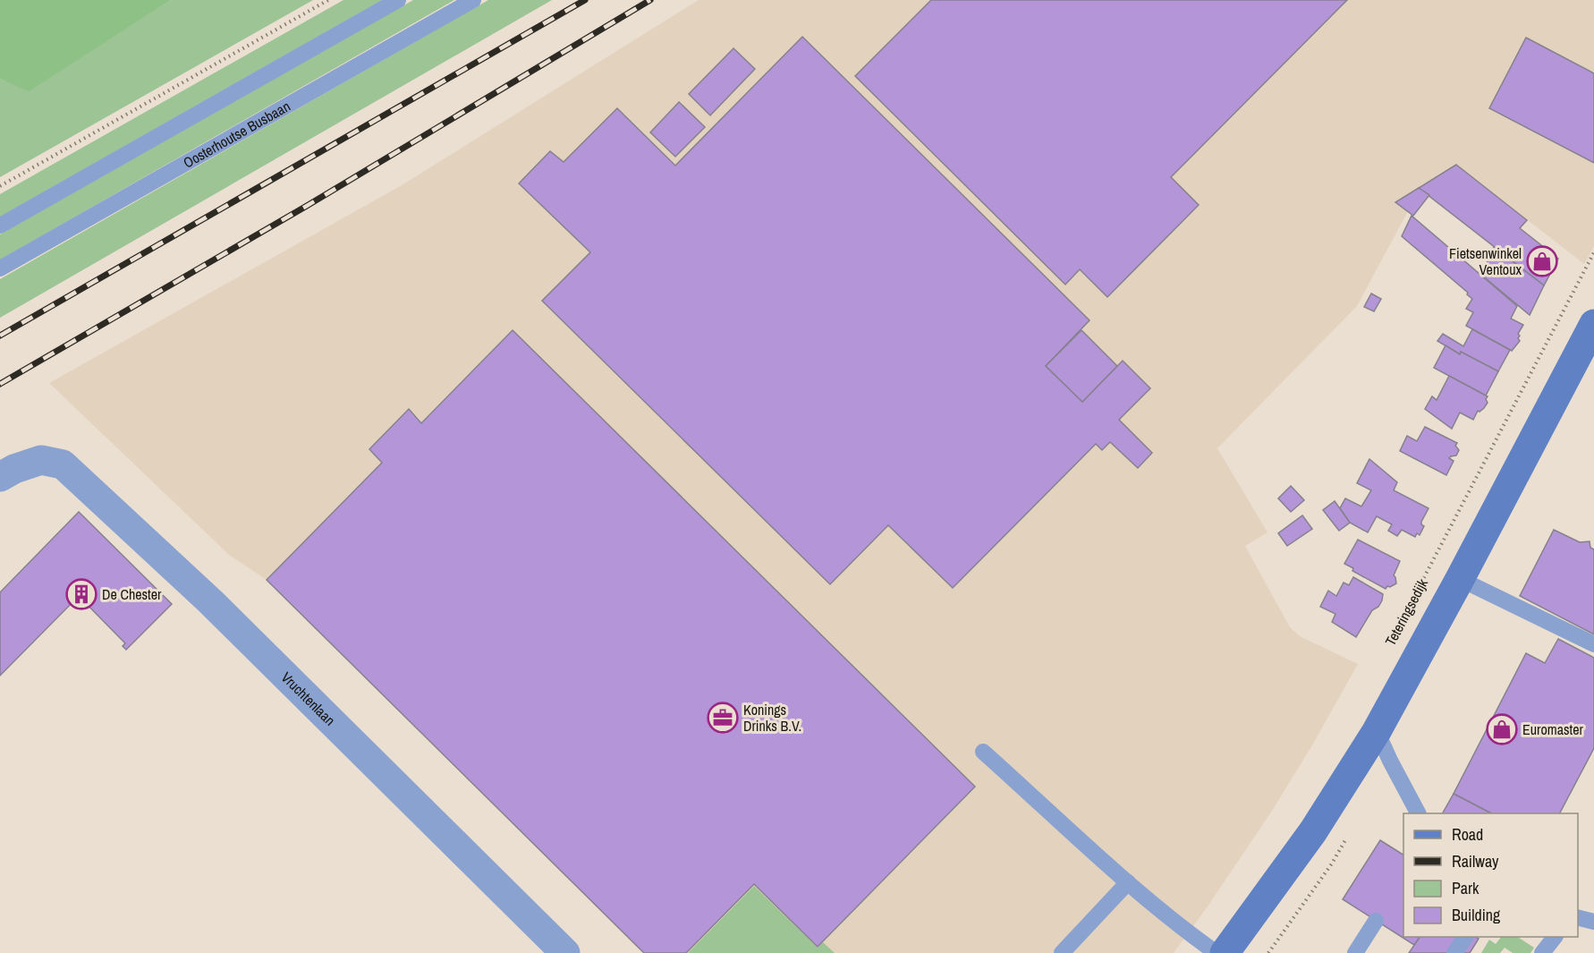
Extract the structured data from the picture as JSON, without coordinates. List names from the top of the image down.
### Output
{
  "streets": {
    "main road": ["Teteringsedijk"],
    "street": ["Vruchtenlaan"],
    "lane": ["Oosterhoutse Busbaan"]
  },
  "places": {
    "shop": ["Fietsenwinkel Ventoux", "Euromaster"],
    "building": ["De Chester"],
    "office": ["Konings Drinks B.V."]
  },
  "legend": [
    "Road",
    "Railway",
    "Park",
    "Building"
  ]
}
